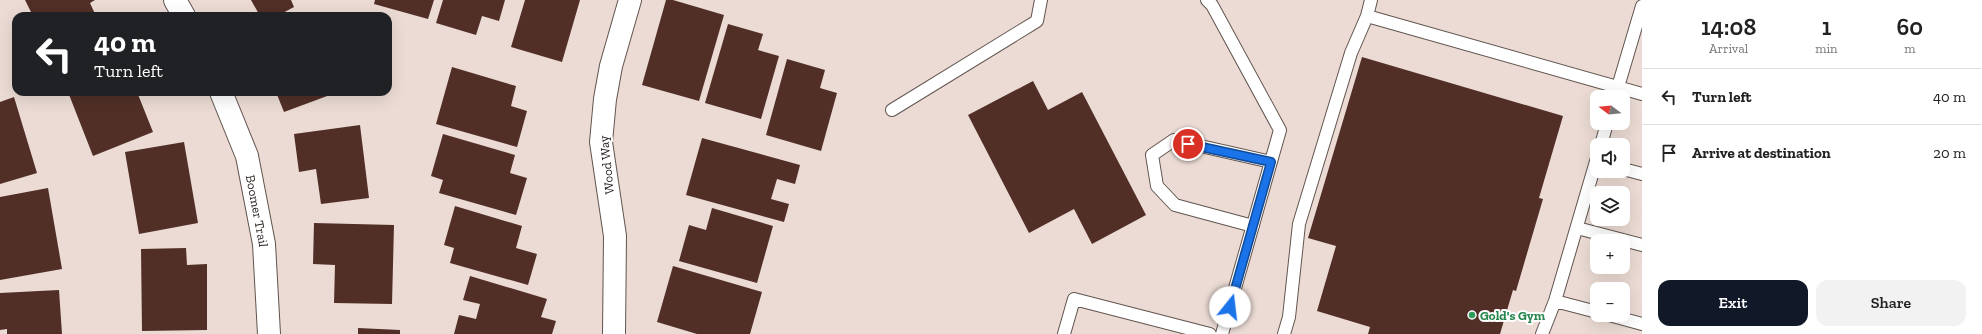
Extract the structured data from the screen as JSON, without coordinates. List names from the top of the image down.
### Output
{
  "streets": {
    "street": ["Wood Way", "Boomer Trail"]
  },
  "places": ["Gold's Gym"],
  "north": "left",
  "page": {
    "eta": [
      "14:08",
      "Arrival",
      "1",
      "min",
      "60",
      "m"
    ],
    "turn": ["40 m", "Turn left"],
    "list": [
      {
        "name": "Turn left",
        "value": "40 m"
      },
      {
        "name": "Arrive at destination",
        "value": "20 m"
      }
    ],
    "map_buttons": ["+", "−"],
    "buttons": ["Exit", "Share"]
  }
}
